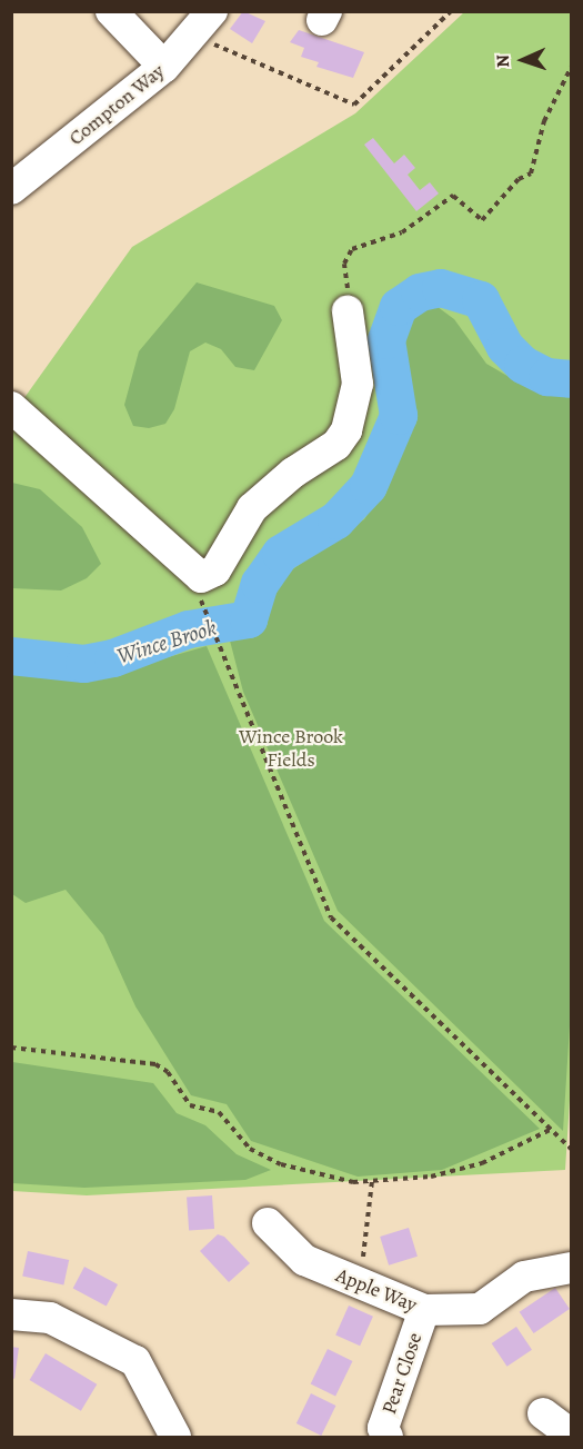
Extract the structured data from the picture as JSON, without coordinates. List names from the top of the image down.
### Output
{
  "streets": {
    "street": ["Compton Way", "Apple Way", "Pear Close"]
  },
  "crossings": [
    ["Apple Way", "Pear Close"]
  ],
  "water": ["Wince Brook"],
  "parks": ["Wince Brook Fields"],
  "north": "left"
}
